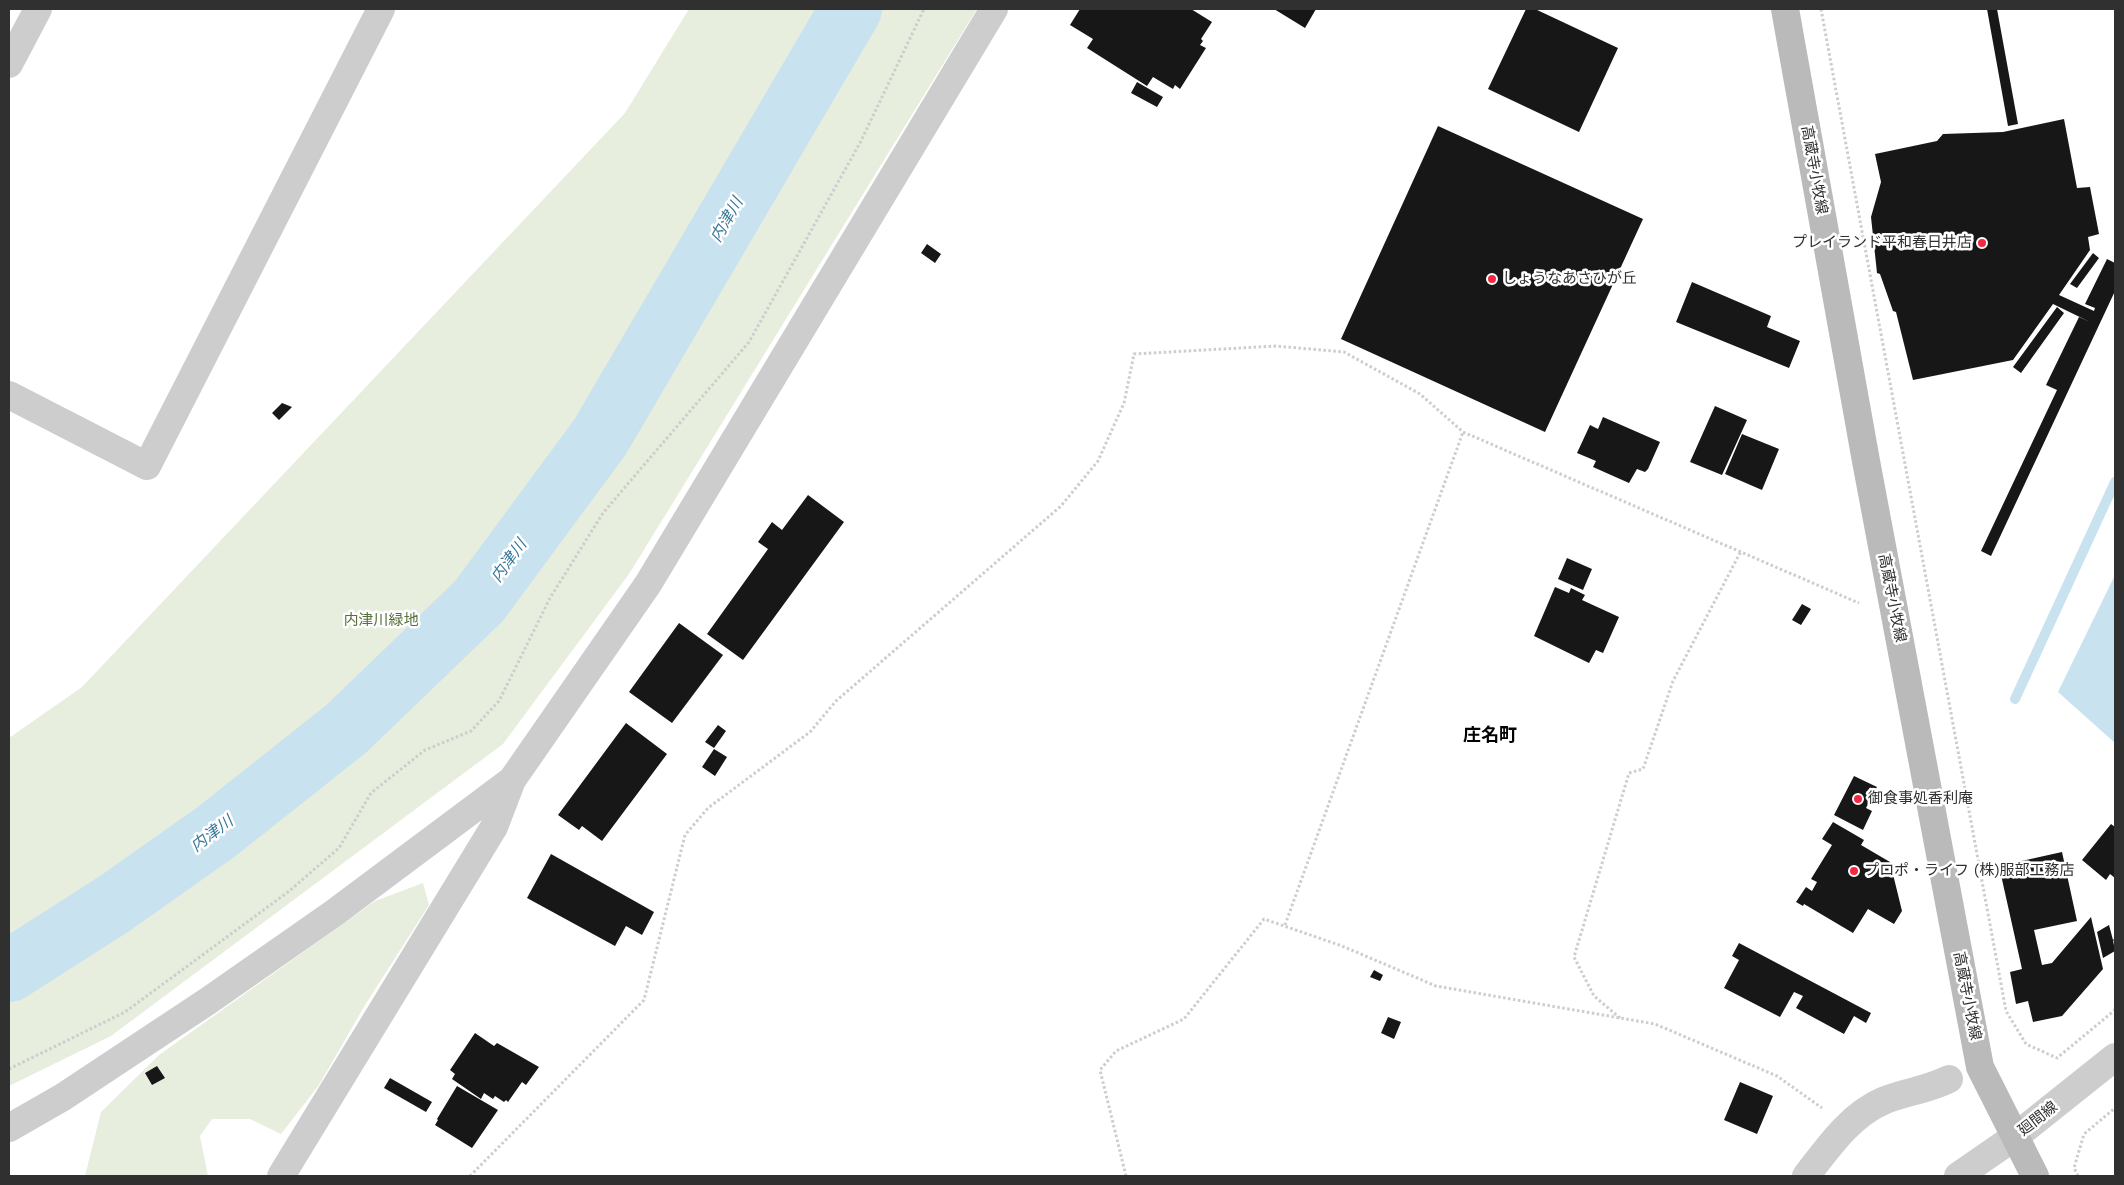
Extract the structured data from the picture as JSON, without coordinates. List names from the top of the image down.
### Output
{
  "streets": {
    "main road": ["高蔵寺小牧線"],
    "street": ["廻間線"]
  },
  "crossings": [
    ["高蔵寺小牧線", "廻間線"]
  ],
  "districts": ["庄名町"],
  "water": ["内津川"],
  "parks": ["内津川緑地"],
  "places": [
    "プレイランド平和春日井店",
    "しょうなあさひが丘",
    "御食事処香利庵",
    "プロポ・ライフ (株)服部工務店"
  ]
}
